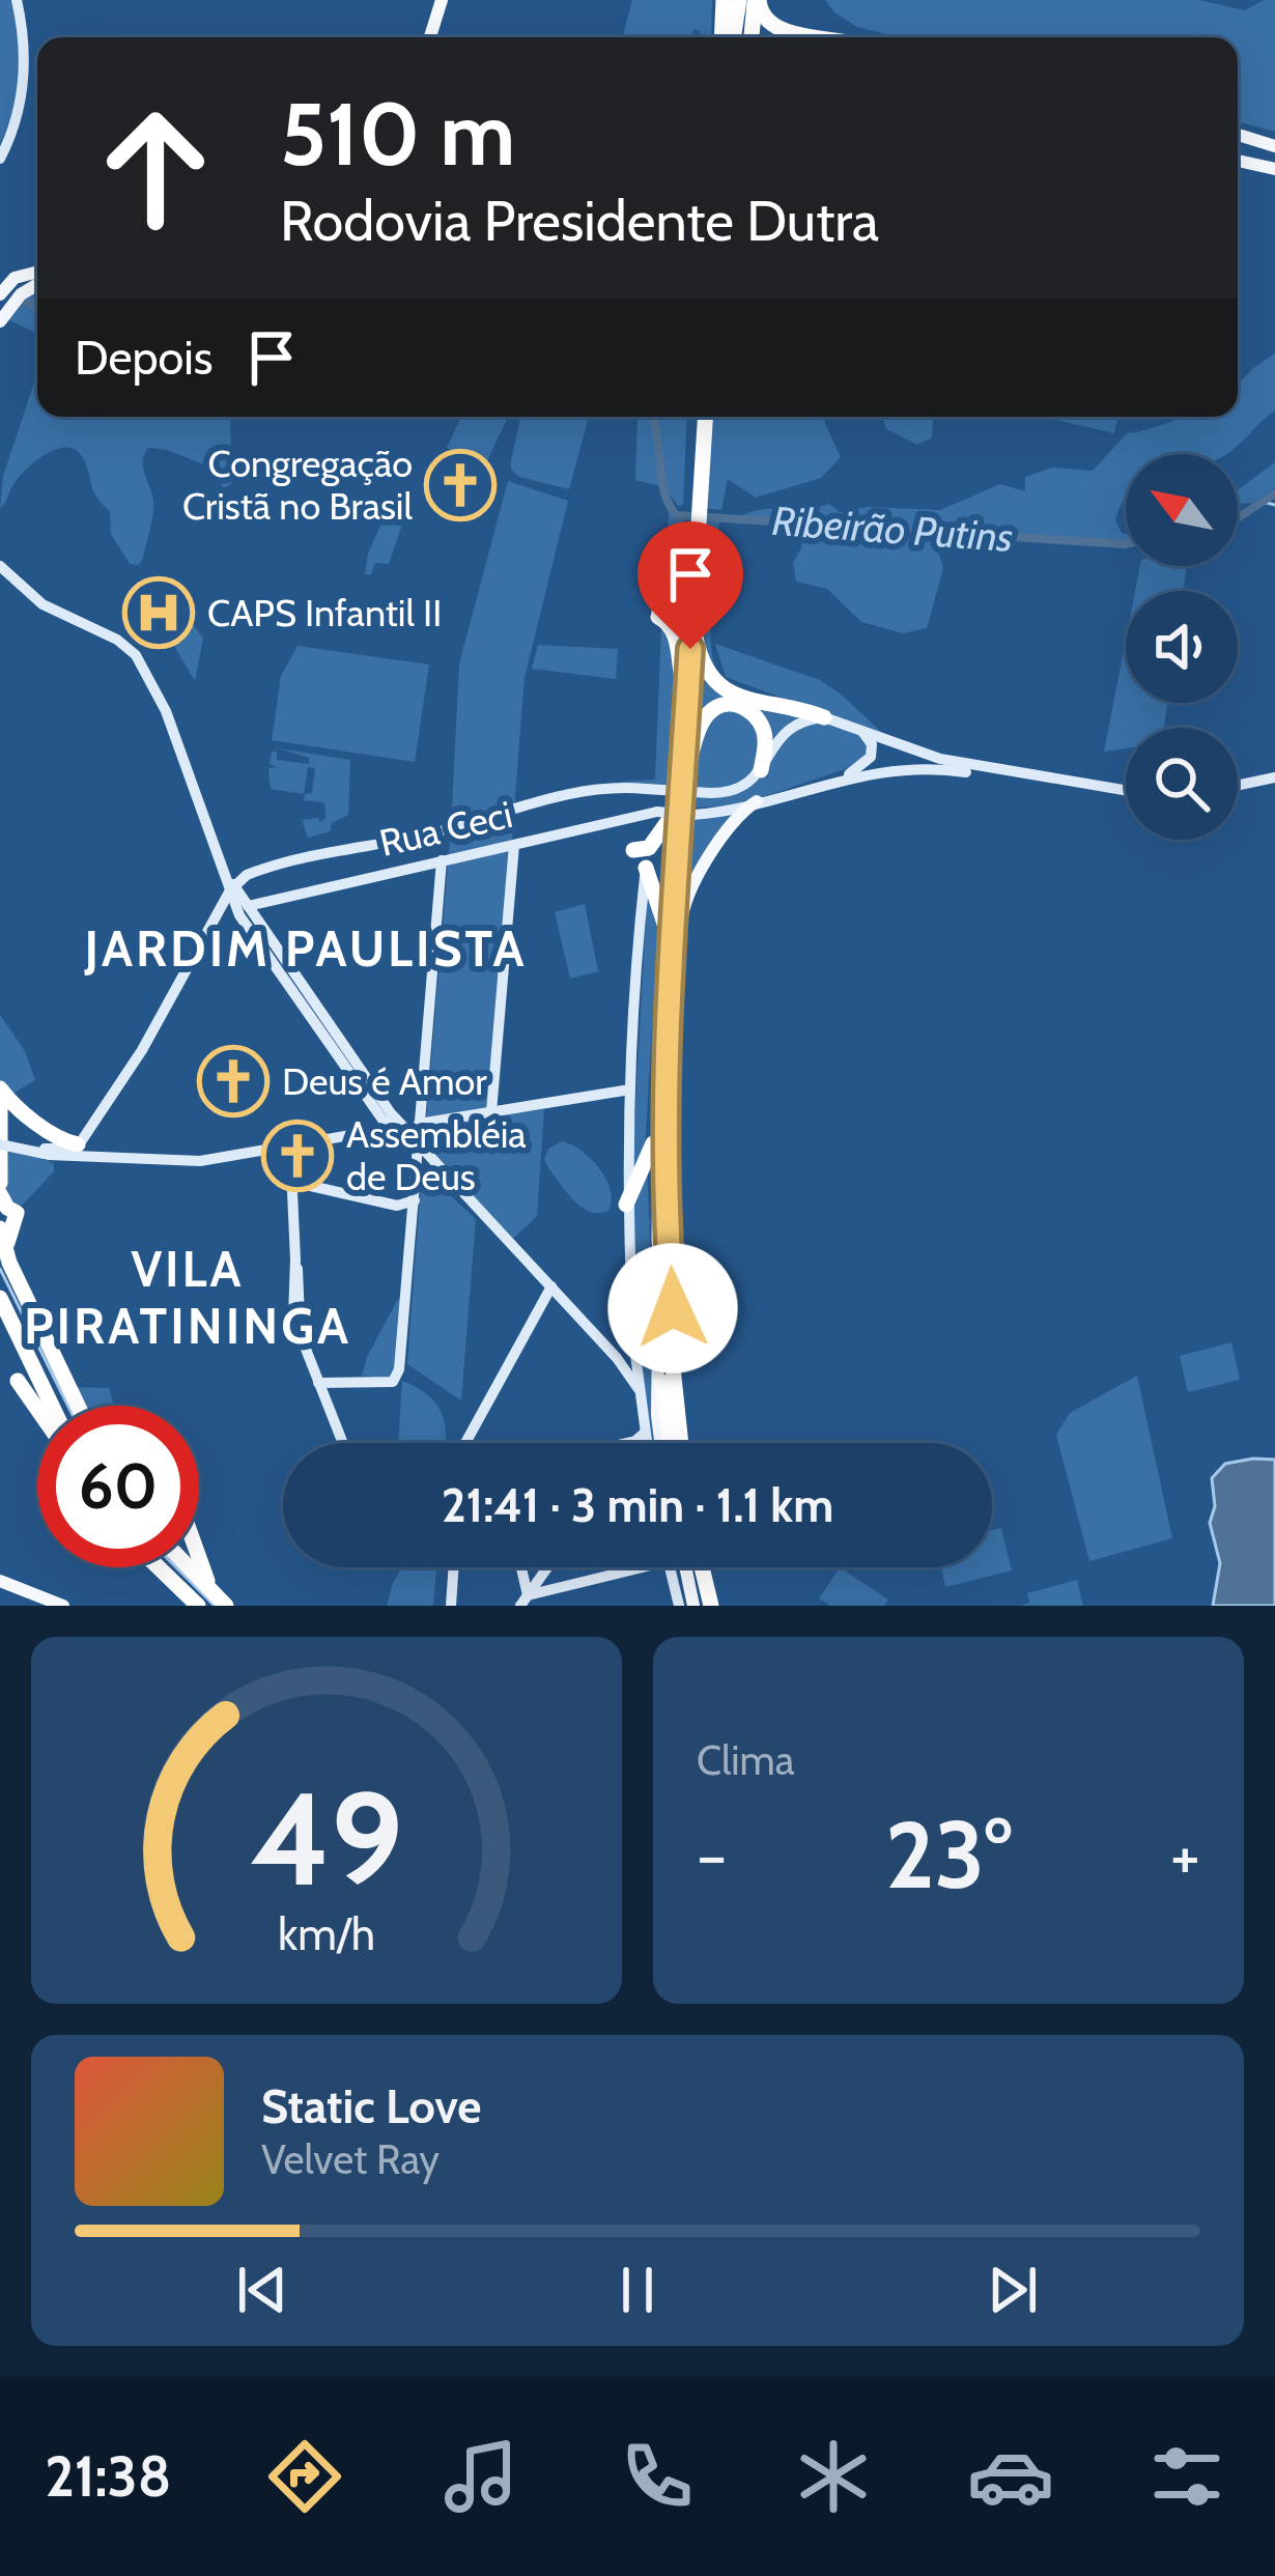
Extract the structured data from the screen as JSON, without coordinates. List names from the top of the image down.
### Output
{
  "streets": {
    "main road": ["Rua Ceci"]
  },
  "districts": ["JARDIM PAULISTA", "VILA PIRATININGA"],
  "water": ["Ribeirão Putins"],
  "places": {
    "church": ["Congregação Cristã no Brasil", "Deus é Amor", "Assembléia de Deus"],
    "hospital": ["CAPS Infantil II"]
  },
  "north": "top left",
  "page": {
    "turn": ["510 m", "Rodovia Presidente Dutra"],
    "then": "Depois",
    "limit": "60",
    "trip": "21:41 · 3 min · 1.1 km",
    "tile": "Clima",
    "heat": ["−", "23°", "+"],
    "song": ["Static Love", "Velvet Ray"],
    "tabs": "21:38",
    "gauge": ["49", "km/h"]
  }
}
